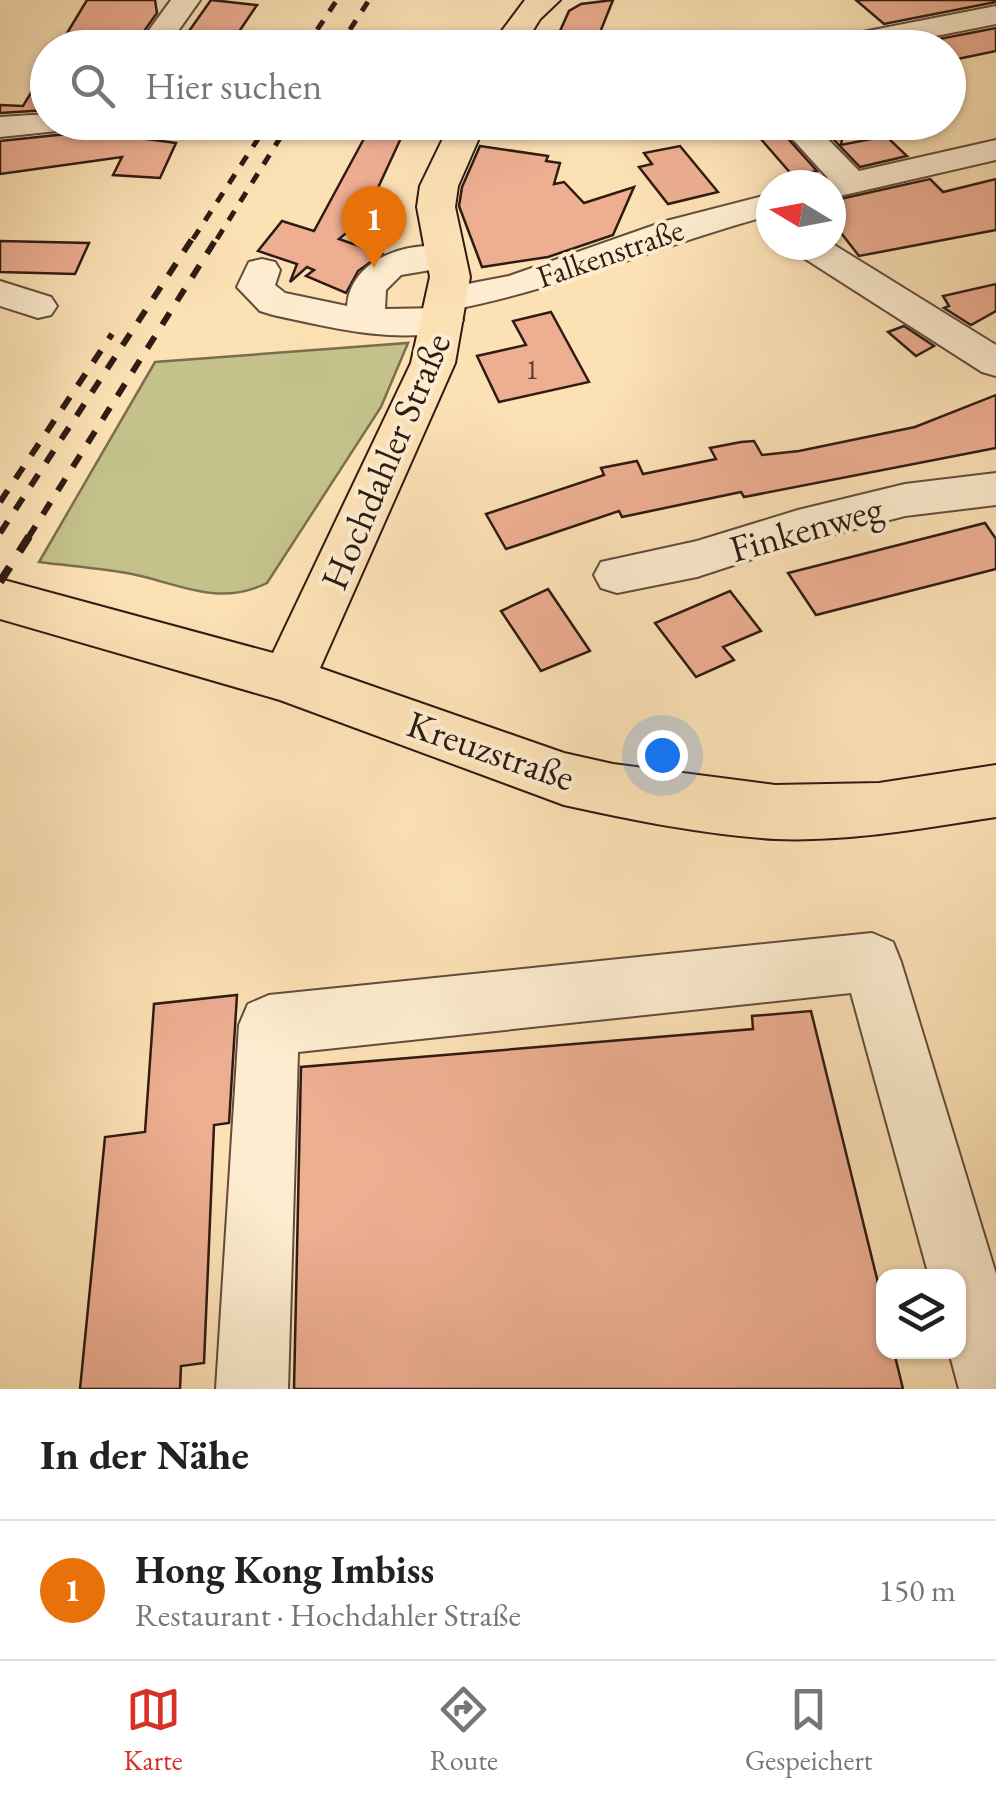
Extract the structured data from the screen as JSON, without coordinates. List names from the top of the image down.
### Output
{
  "streets": {
    "main road": ["Hochdahler Straße", "Kreuzstraße"],
    "street": ["Falkenstraße", "Finkenweg"]
  },
  "crossings": [
    ["Falkenstraße", "Hochdahler Straße"],
    ["Hochdahler Straße", "Kreuzstraße"]
  ],
  "house_numbers": ["1"],
  "north": "left",
  "page": {
    "search": "Hier suchen",
    "pins": "1",
    "heading": "In der Nähe",
    "list": [
      {
        "mark": "1",
        "name": "Hong Kong Imbiss",
        "note": "Restaurant · Hochdahler Straße",
        "value": "150 m"
      }
    ],
    "nav": ["Karte", "Route", "Gespeichert"]
  }
}
